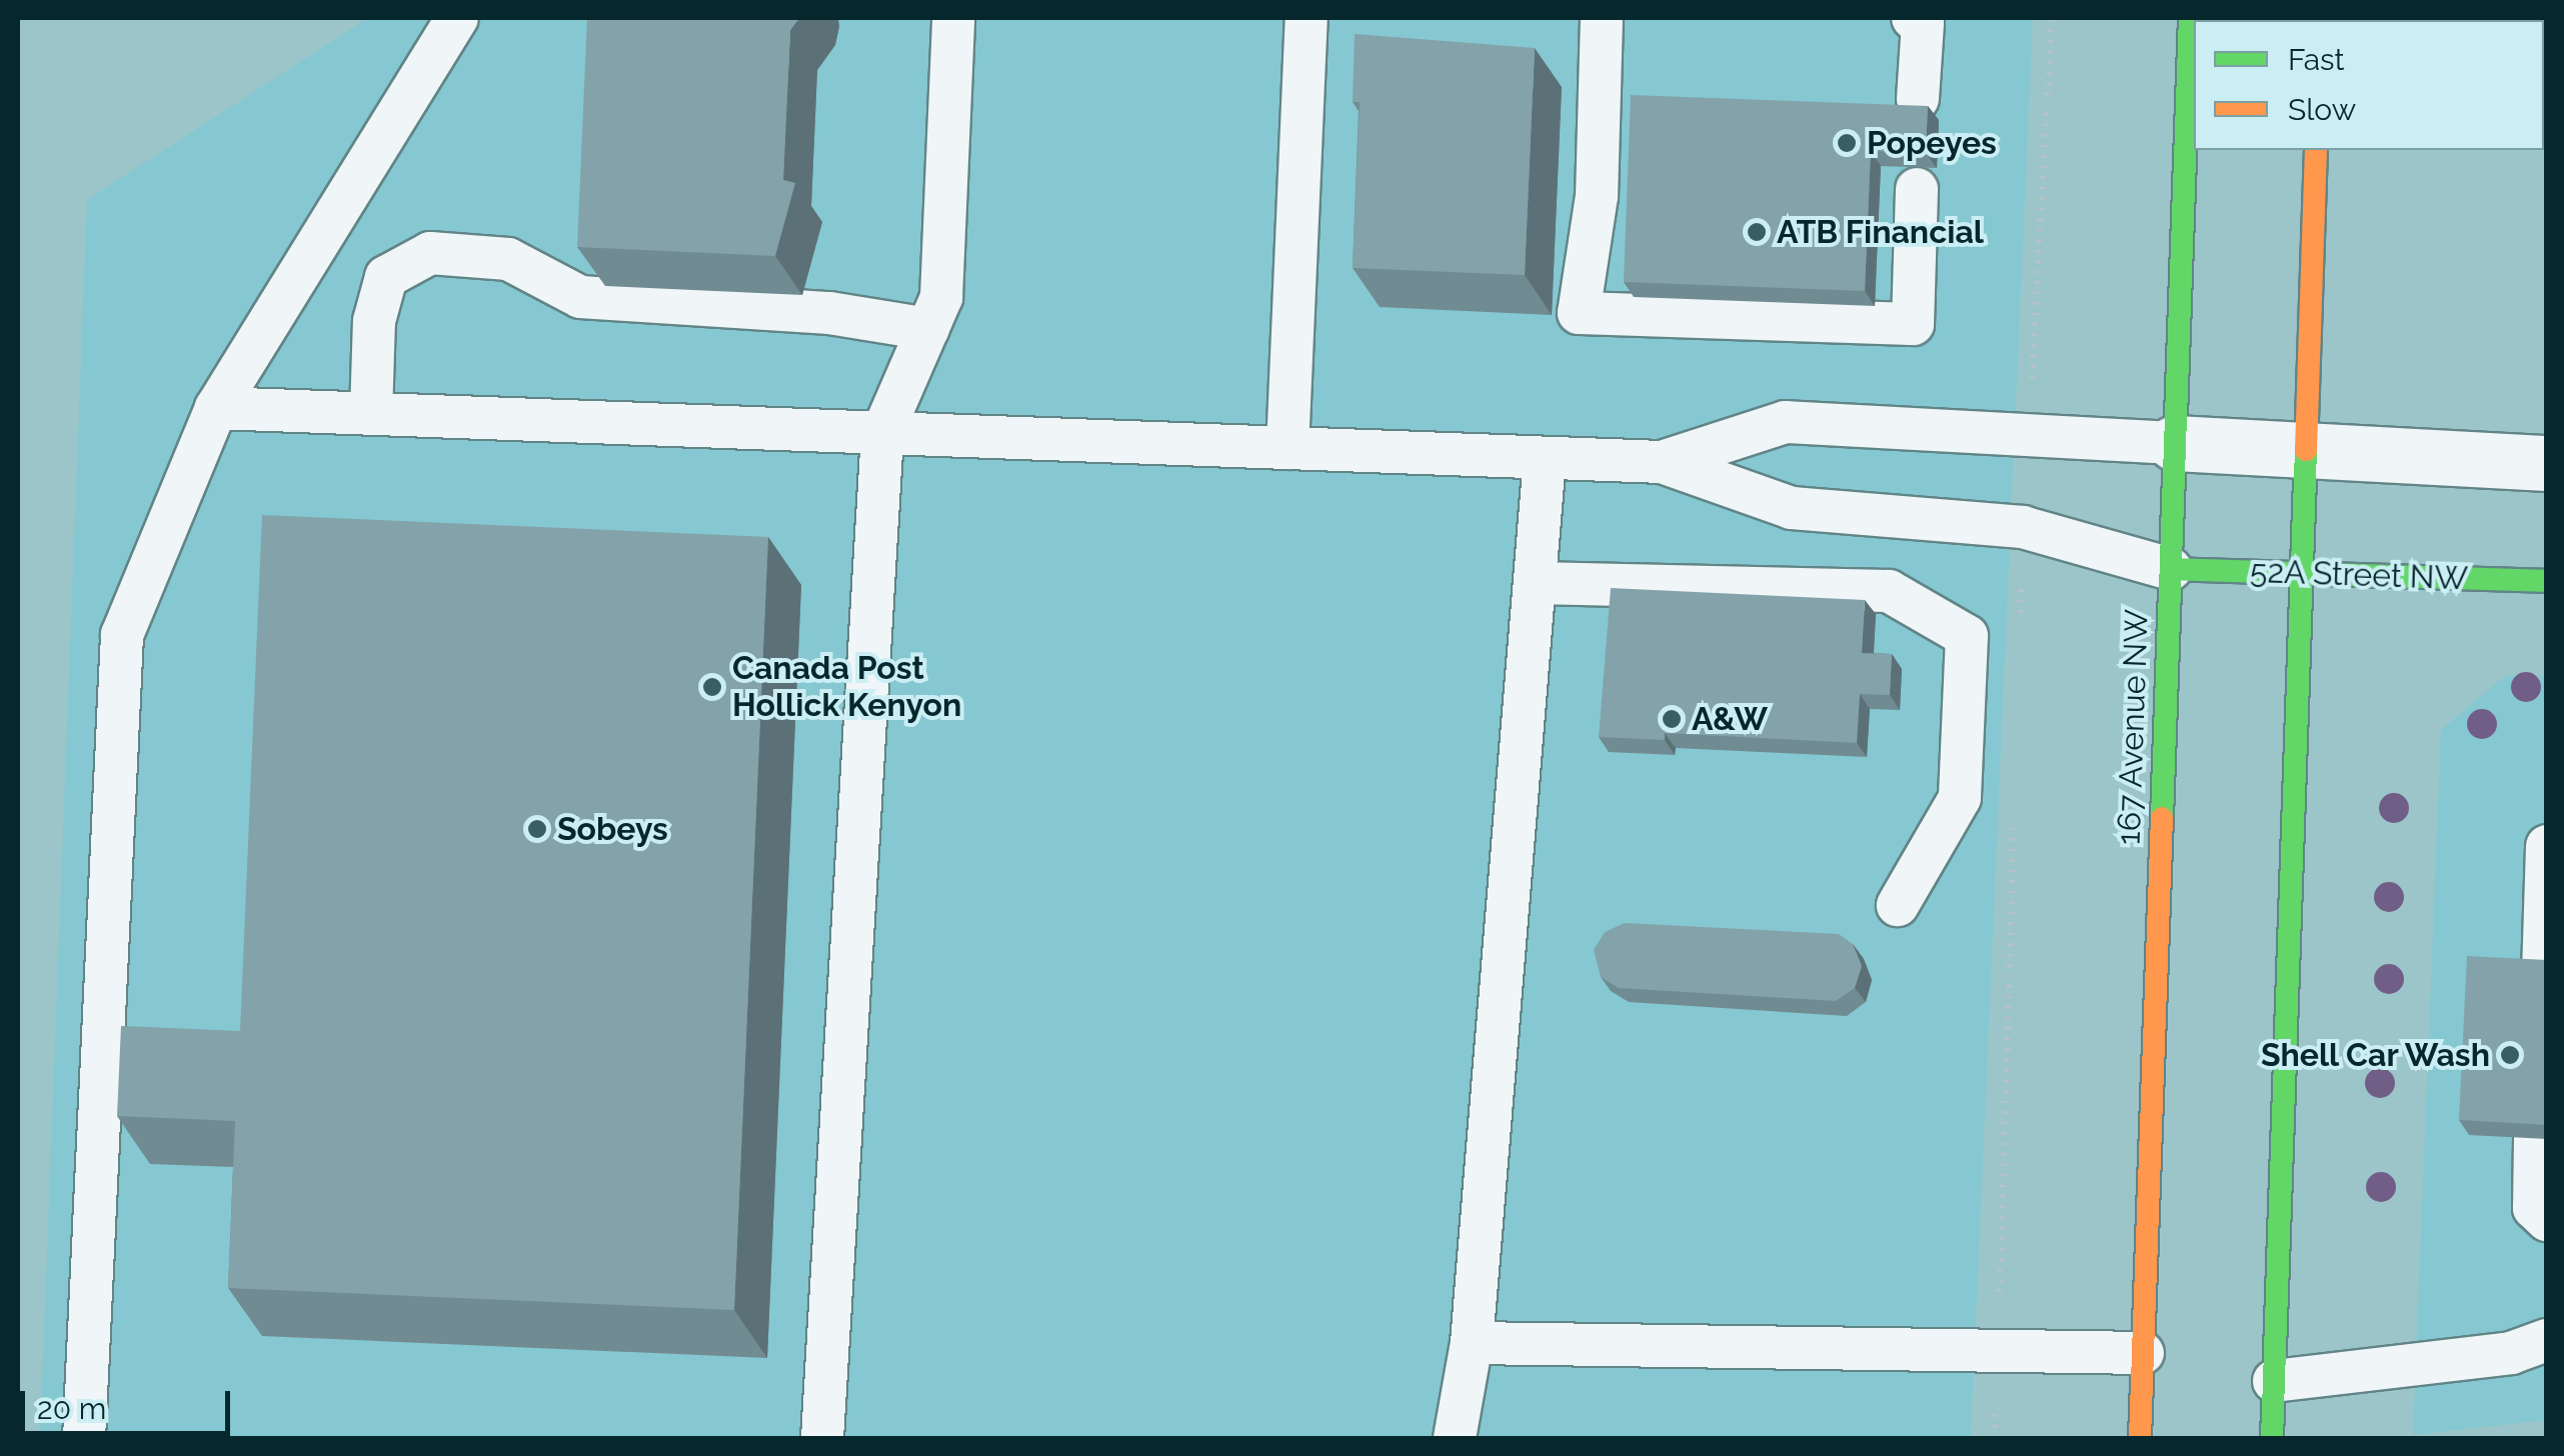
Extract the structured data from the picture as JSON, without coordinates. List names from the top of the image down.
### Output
{
  "streets": {
    "main road": ["52A Street NW", "167 Avenue NW"]
  },
  "crossings": [
    ["52A Street NW", "167 Avenue NW"]
  ],
  "places": [
    "Popeyes",
    "ATB Financial",
    "Canada Post Hollick Kenyon",
    "A&W",
    "Sobeys",
    "Shell Car Wash"
  ],
  "legend": ["Fast", "Slow"],
  "scale_bar": "20 m"
}
